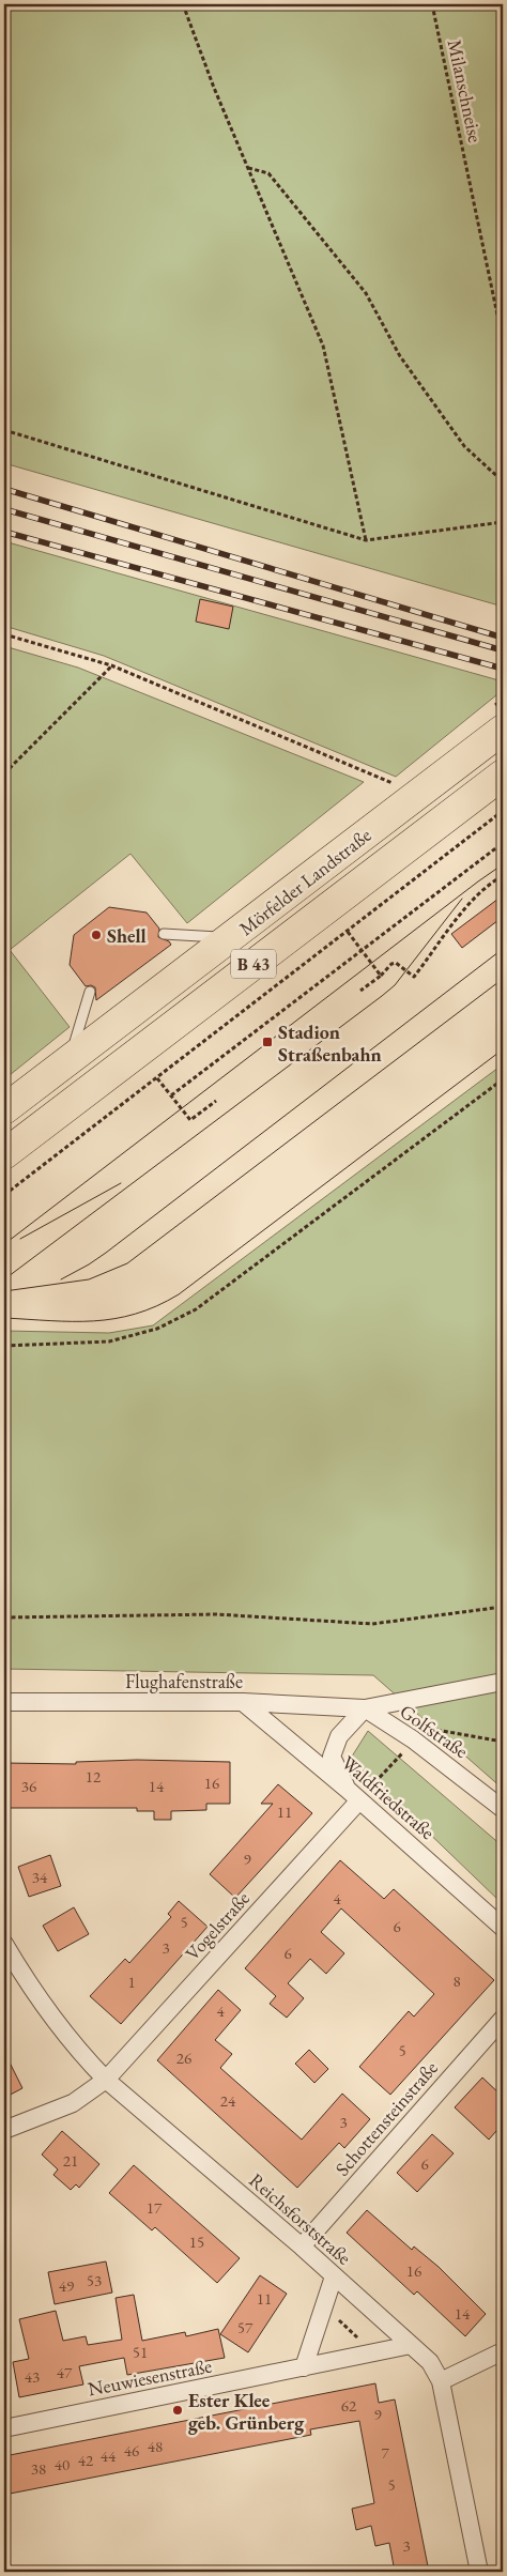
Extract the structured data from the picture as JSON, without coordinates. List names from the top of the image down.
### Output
{
  "streets": {
    "highway": ["Mörfelder Landstraße", "B 43"],
    "street": [
      "Flughafenstraße",
      "Golfstraße",
      "Waldfriedstraße",
      "Vogelstraße",
      "Schottensteinstraße",
      "Reichsforststraße",
      "Neuwiesenstraße"
    ],
    "path": ["Milanschneise"]
  },
  "crossings": [
    ["Flughafenstraße", "Golfstraße"],
    ["Flughafenstraße", "Waldfriedstraße"],
    ["Waldfriedstraße", "Vogelstraße"],
    ["Vogelstraße", "Reichsforststraße"],
    ["Schottensteinstraße", "Reichsforststraße"],
    ["Reichsforststraße", "Neuwiesenstraße"]
  ],
  "places": {
    "other": ["Shell", "Ester Klee geb. Grünberg"],
    "transit": ["Stadion Straßenbahn"]
  },
  "house_numbers": [
    "12",
    "16",
    "36",
    "14",
    "11",
    "9",
    "34",
    "4",
    "5",
    "6",
    "3",
    "6",
    "8",
    "1",
    "4",
    "5",
    "26",
    "24",
    "3",
    "21",
    "6",
    "17",
    "15",
    "16",
    "53",
    "49",
    "11",
    "14",
    "57",
    "51",
    "47",
    "43",
    "62",
    "9",
    "48",
    "46",
    "7",
    "44",
    "42",
    "40",
    "38",
    "5",
    "3"
  ]
}
